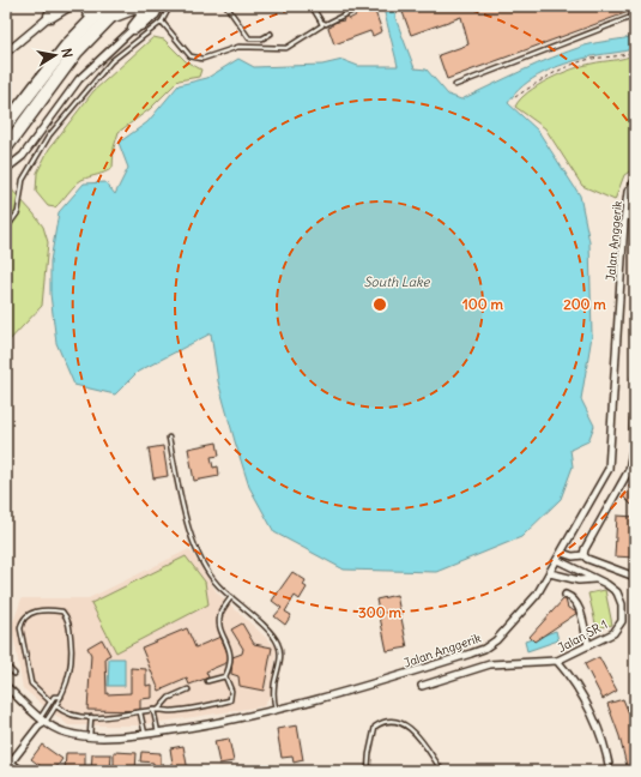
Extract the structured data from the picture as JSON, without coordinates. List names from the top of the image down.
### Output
{
  "streets": {
    "street": ["Jalan Anggerik", "Jalan SR 1"]
  },
  "water": ["South Lake"],
  "north": "right",
  "rings": ["100 m", "200 m", "300 m"]
}
